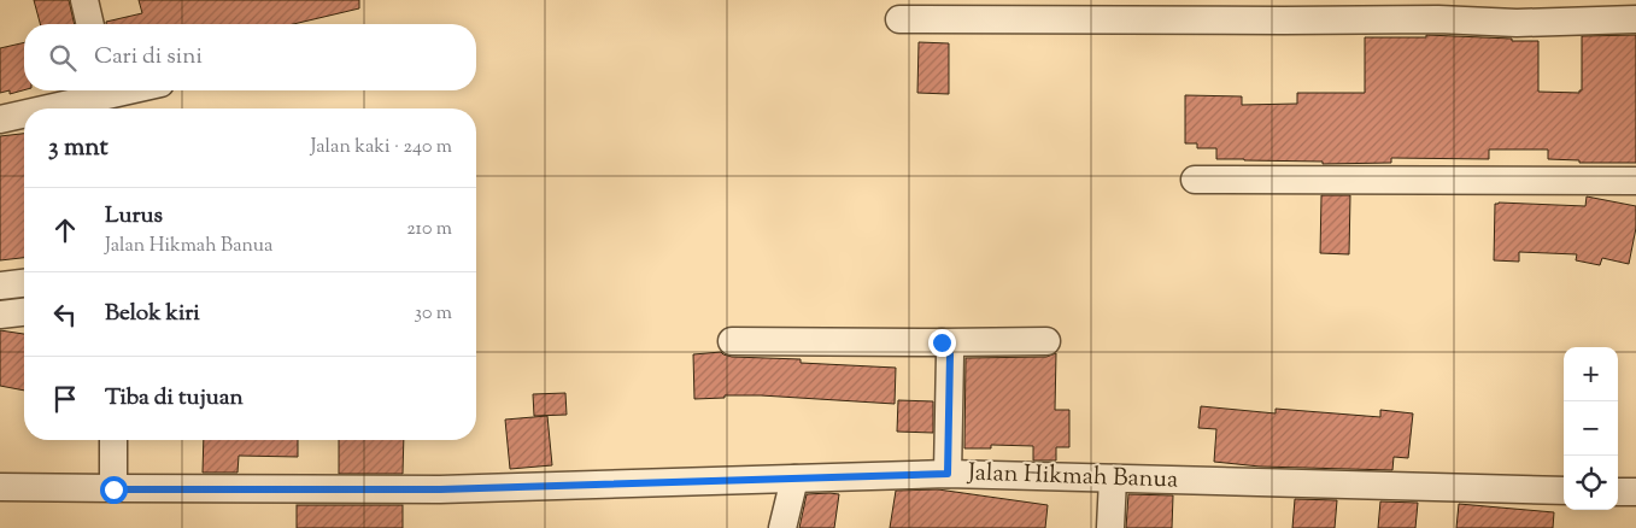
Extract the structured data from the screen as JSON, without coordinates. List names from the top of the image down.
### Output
{
  "streets": {
    "street": ["Jalan Hikmah Banua"]
  },
  "page": {
    "search": "Cari di sini",
    "heading": ["3 mnt", "Jalan kaki · 240 m"],
    "list": [
      ["Lurus", "Jalan Hikmah Banua", "210 m"],
      ["Belok kiri", "30 m"],
      "Tiba di tujuan"
    ],
    "map_buttons": ["+", "−"]
  }
}
